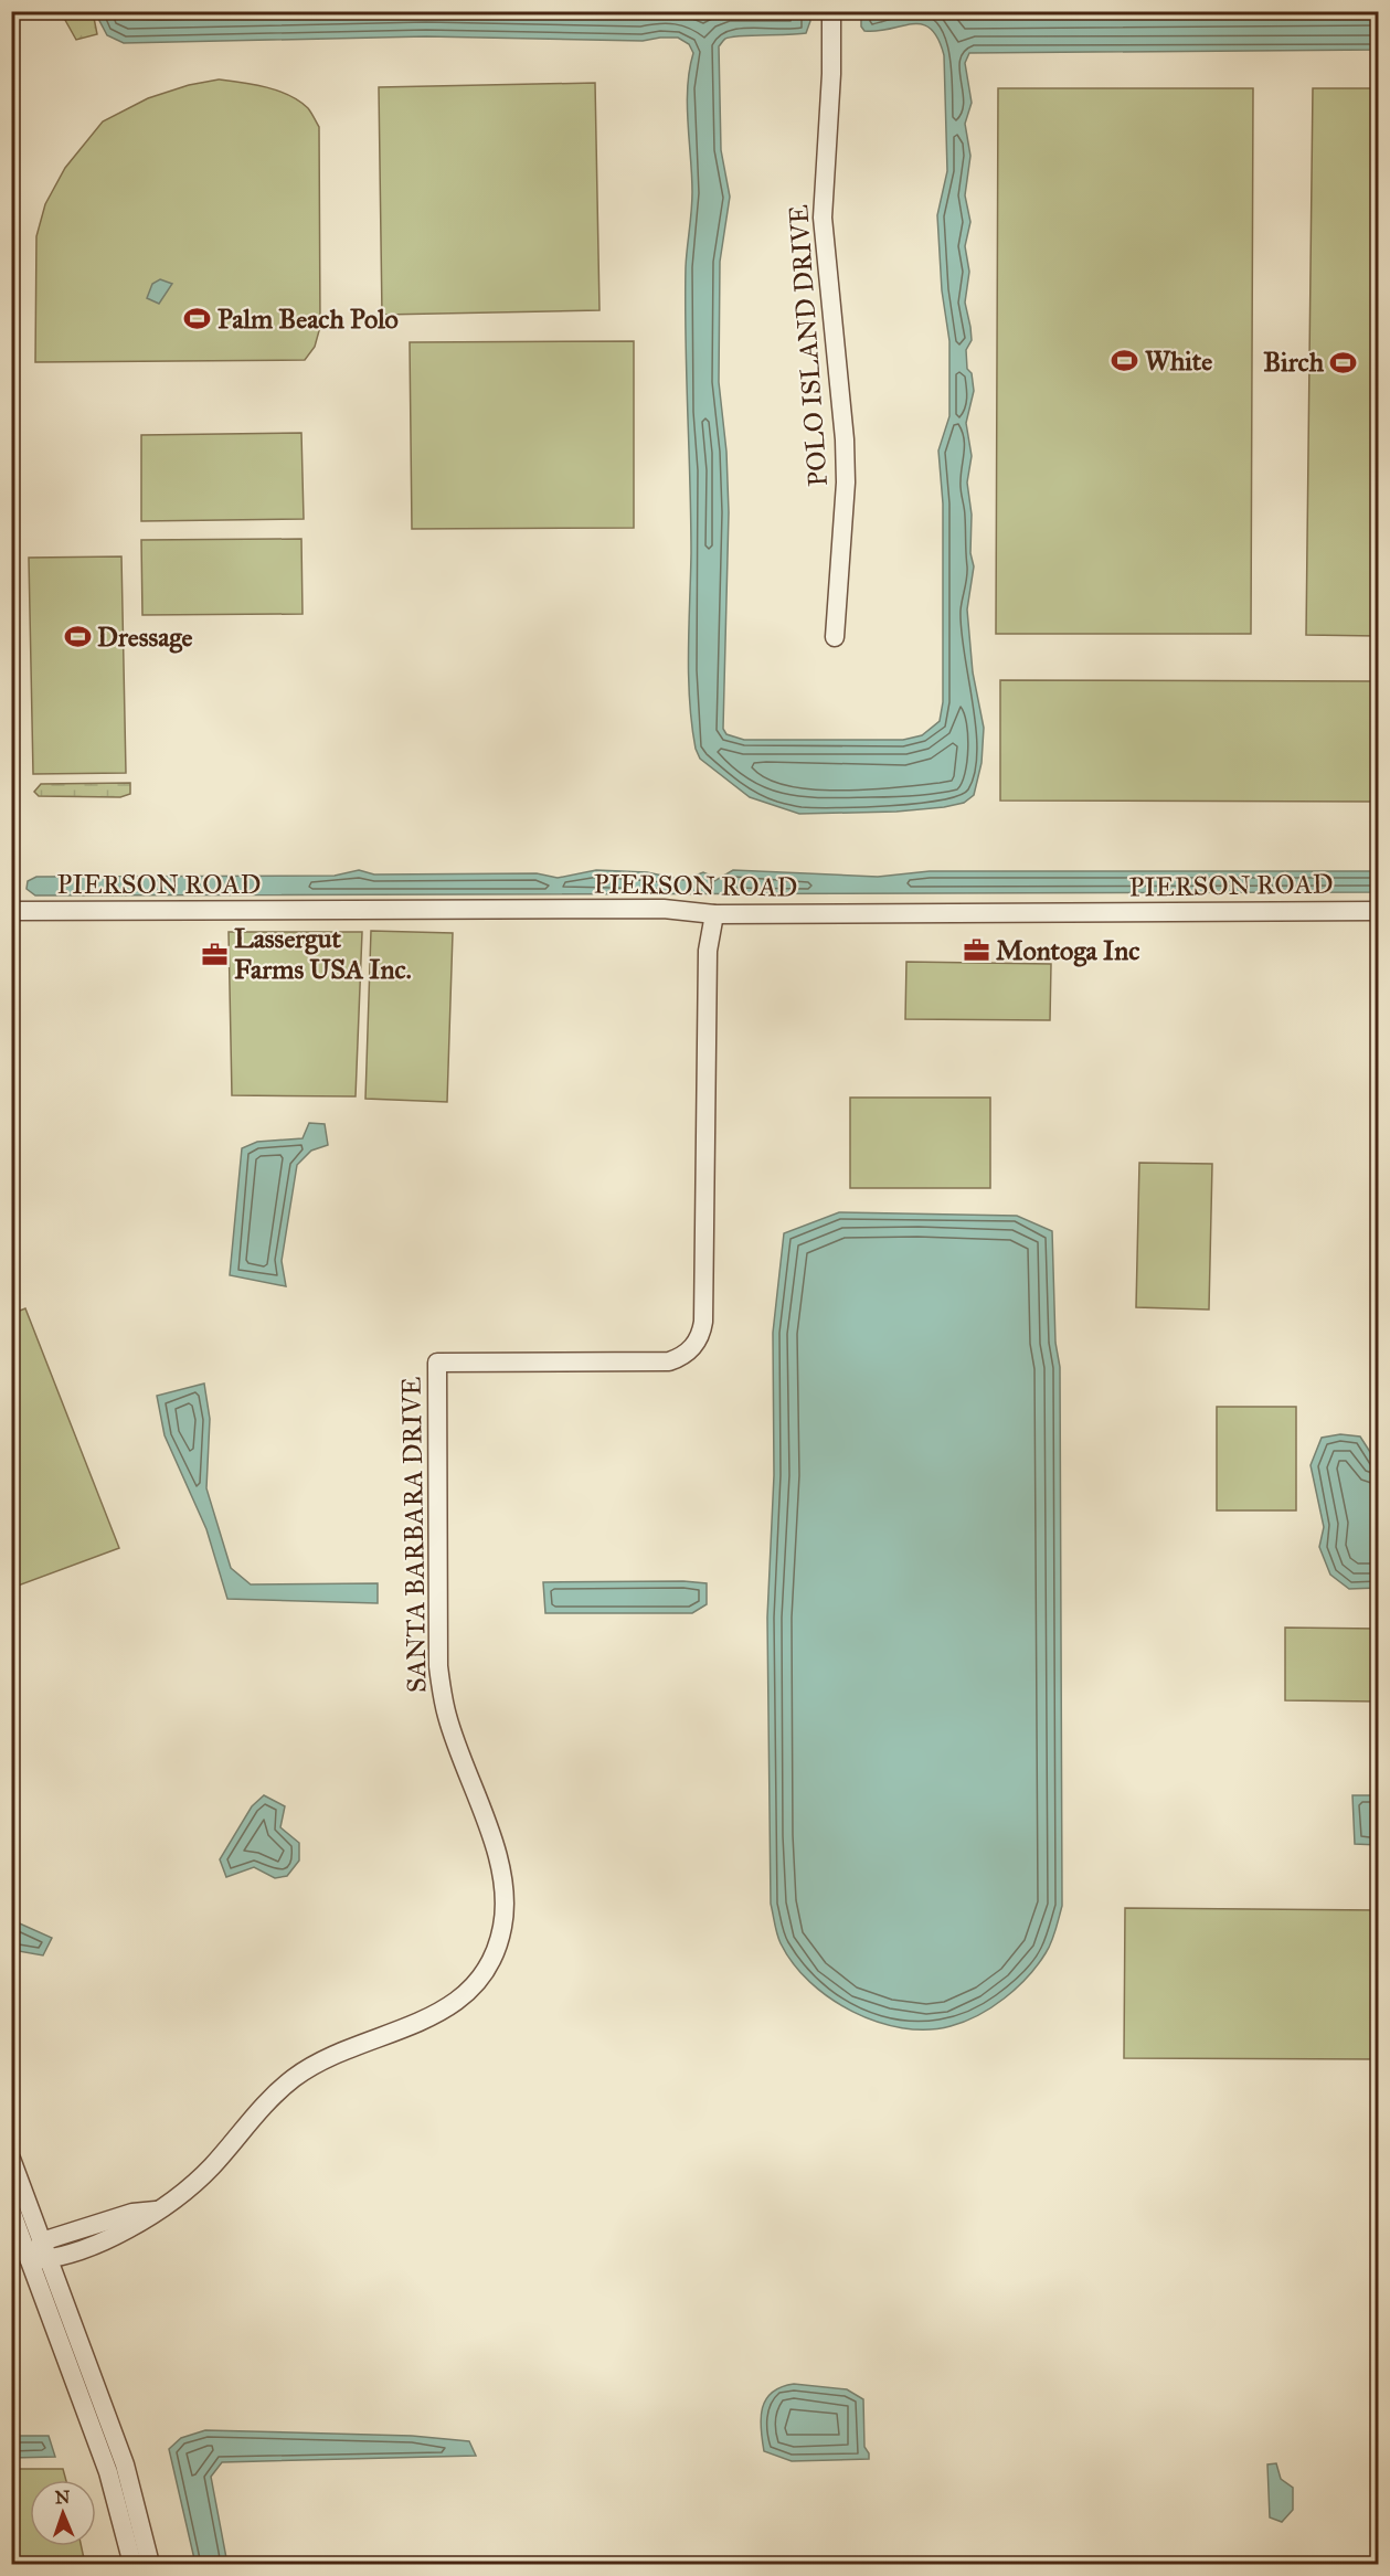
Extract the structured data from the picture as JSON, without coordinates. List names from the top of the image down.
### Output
{
  "streets": {
    "street": ["POLO ISLAND DRIVE", "PIERSON ROAD", "SANTA BARBARA DRIVE"]
  },
  "crossings": [
    ["PIERSON ROAD", "SANTA BARBARA DRIVE"]
  ],
  "places": {
    "sports": [
      "Palm Beach Polo",
      "White",
      "Birch",
      "Dressage"
    ],
    "office": ["Montoga Inc", "Lassergut Farms USA Inc."]
  },
  "north": "top"
}
